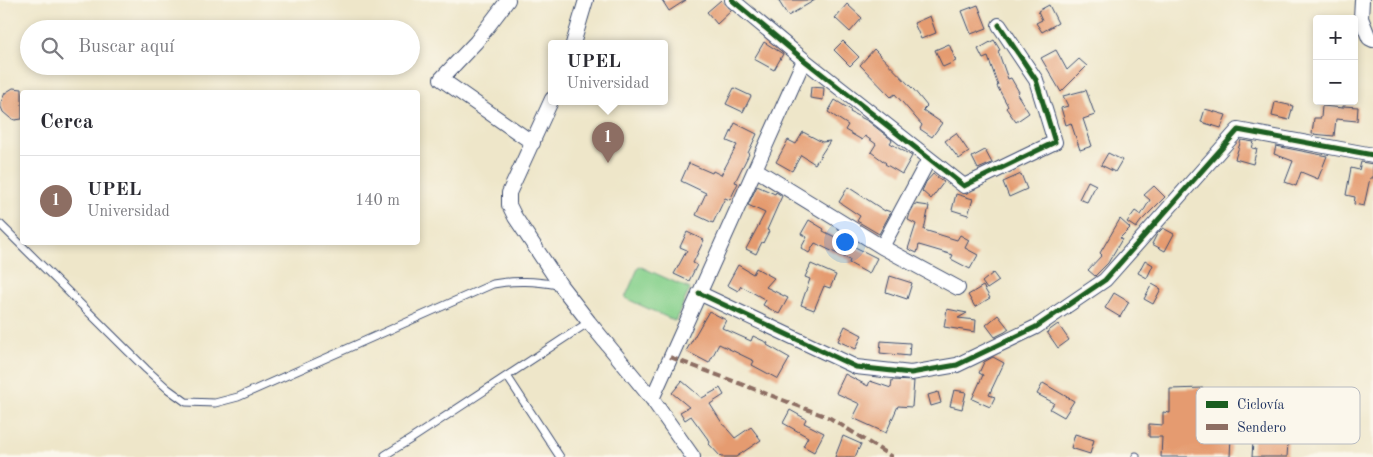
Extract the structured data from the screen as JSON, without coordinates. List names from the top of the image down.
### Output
{
  "legend": ["Ciclovía", "Sendero"],
  "page": {
    "map_buttons": ["+", "−"],
    "search": "Buscar aquí",
    "popup": ["UPEL", "Universidad"],
    "heading": "Cerca",
    "pins": "1",
    "list": [
      {
        "mark": "1",
        "name": "UPEL",
        "note": "Universidad",
        "value": "140 m"
      }
    ]
  }
}
